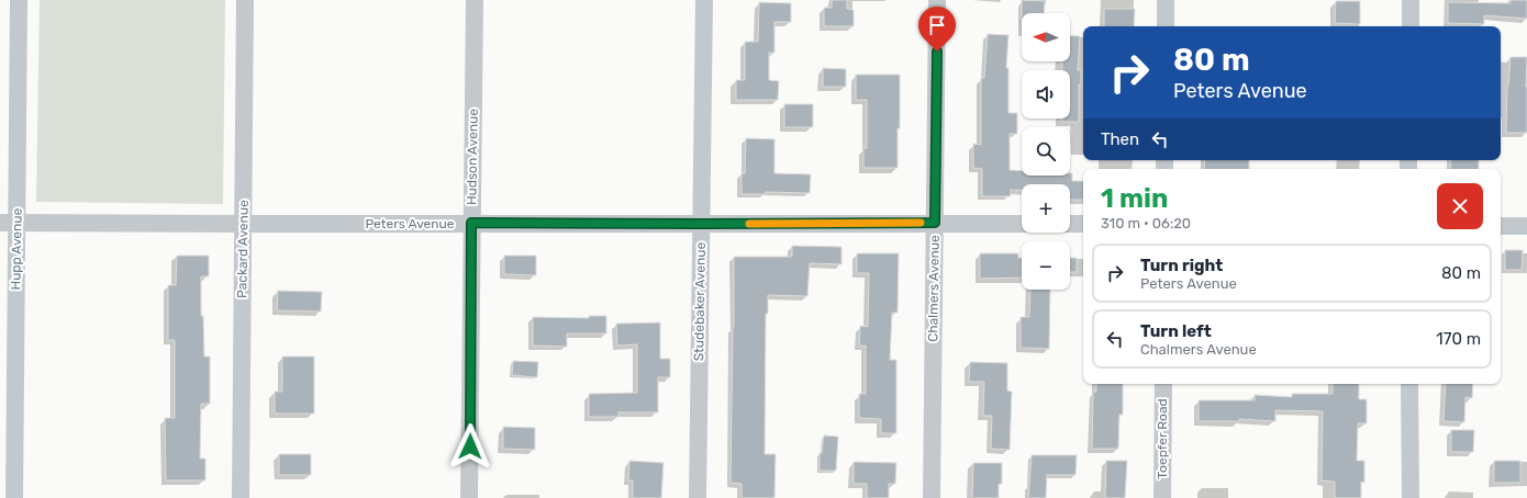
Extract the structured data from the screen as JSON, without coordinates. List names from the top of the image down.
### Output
{
  "streets": {
    "street": [
      "Hudson Avenue",
      "Peters Avenue",
      "Hupp Avenue",
      "Packard Avenue",
      "Chalmers Avenue",
      "Studebaker Avenue",
      "Toepfer Road"
    ]
  },
  "crossings": [
    ["Hudson Avenue", "Peters Avenue"],
    ["Peters Avenue", "Hupp Avenue"],
    ["Peters Avenue", "Packard Avenue"],
    ["Peters Avenue", "Chalmers Avenue"],
    ["Peters Avenue", "Studebaker Avenue"]
  ],
  "north": "left",
  "page": {
    "map_buttons": ["+", "−"],
    "turn": ["80 m", "Peters Avenue"],
    "then": "Then",
    "heading": ["1 min", "310 m · 06:20"],
    "list": [
      {
        "name": "Turn right",
        "note": "Peters Avenue",
        "value": "80 m"
      },
      {
        "name": "Turn left",
        "note": "Chalmers Avenue",
        "value": "170 m"
      }
    ]
  }
}
